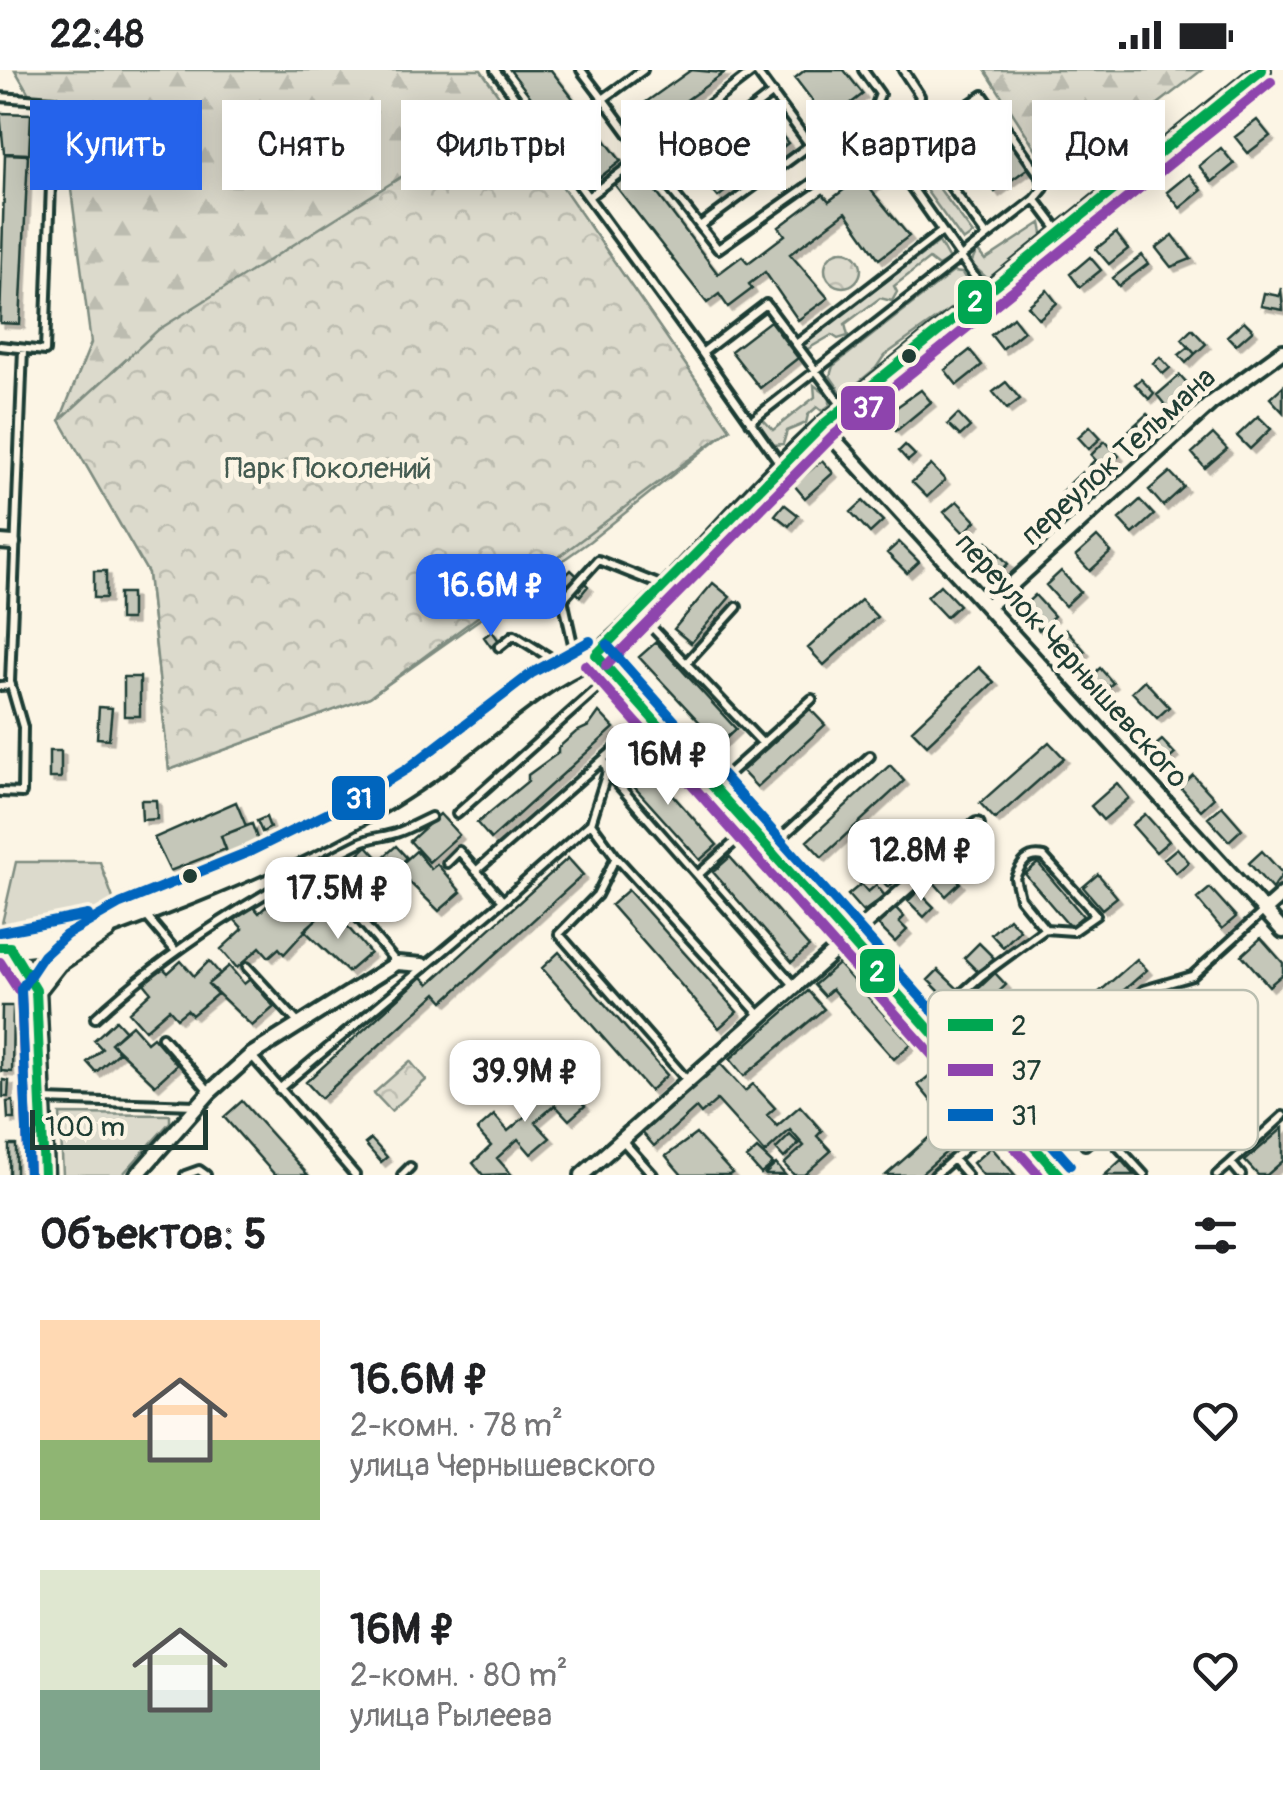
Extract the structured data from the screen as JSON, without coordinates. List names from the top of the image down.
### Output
{
  "streets": {
    "street": ["переулок Тельмана", "переулок Чернышевского"]
  },
  "crossings": [
    ["переулок Тельмана", "переулок Чернышевского"]
  ],
  "parks": ["Парк Поколений"],
  "lines": ["transit line 2", "transit line 37", "transit line 31"],
  "legend": ["2", "37", "31"],
  "scale_bar": "100 m",
  "page": {
    "status": "22:48",
    "chip": [
      "Купить",
      "Снять",
      "Фильтры",
      "Новое",
      "Квартира",
      "Дом"
    ],
    "price": [
      "16.6M ₽",
      "16M ₽",
      "12.8M ₽",
      "17.5M ₽",
      "39.9M ₽"
    ],
    "scale": "100 m",
    "heading": "Объектов: 5",
    "list": [
      {
        "name": "16.6M ₽",
        "note": "2-комн. · 78 m² · улица Чернышевского"
      },
      {
        "name": "16M ₽",
        "note": "2-комн. · 80 m² · улица Рылеева"
      }
    ]
  }
}
